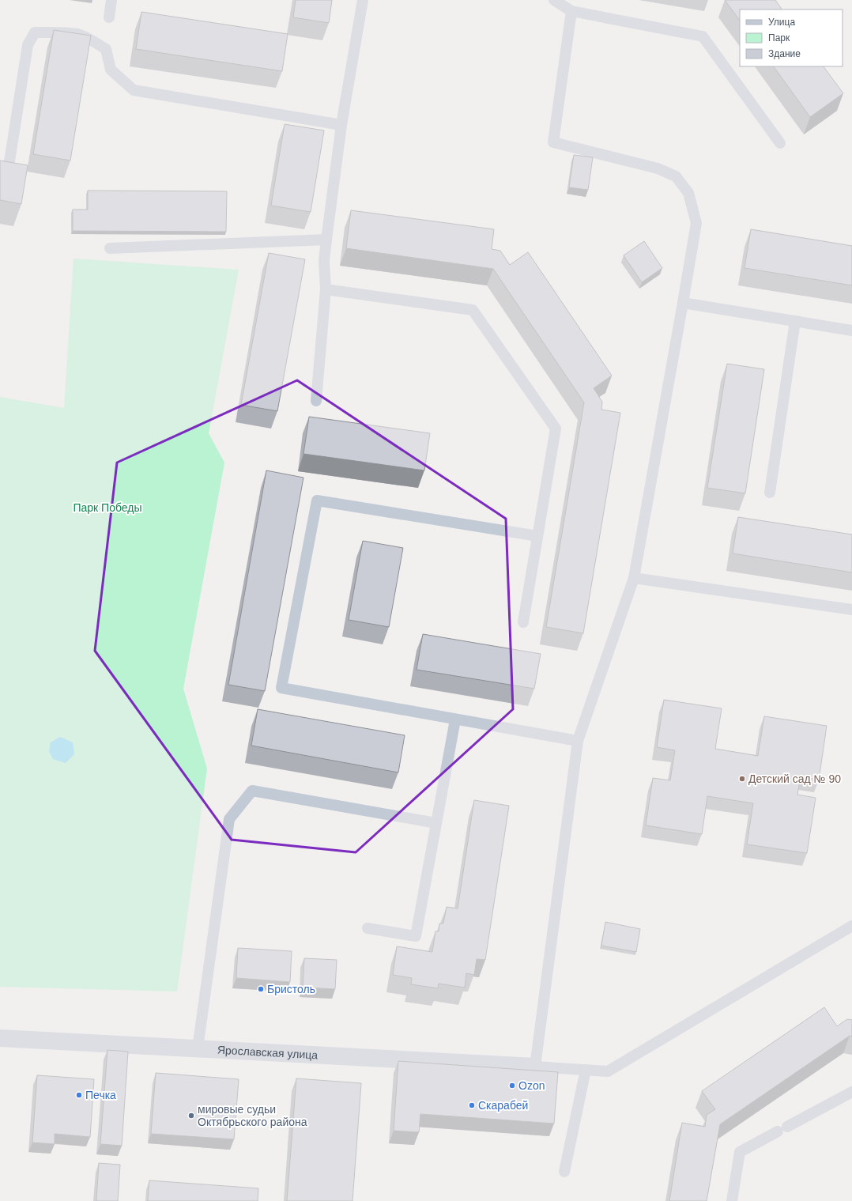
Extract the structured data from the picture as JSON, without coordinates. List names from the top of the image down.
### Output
{
  "streets": {
    "street": ["Ярославская улица"]
  },
  "parks": ["Парк Победы"],
  "places": [
    "Детский сад № 90",
    "Бристоль",
    "Ozon",
    "Печка",
    "Скарабей",
    "мировые судьи Октябрьского района"
  ],
  "legend": ["Улица", "Парк", "Здание"]
}
